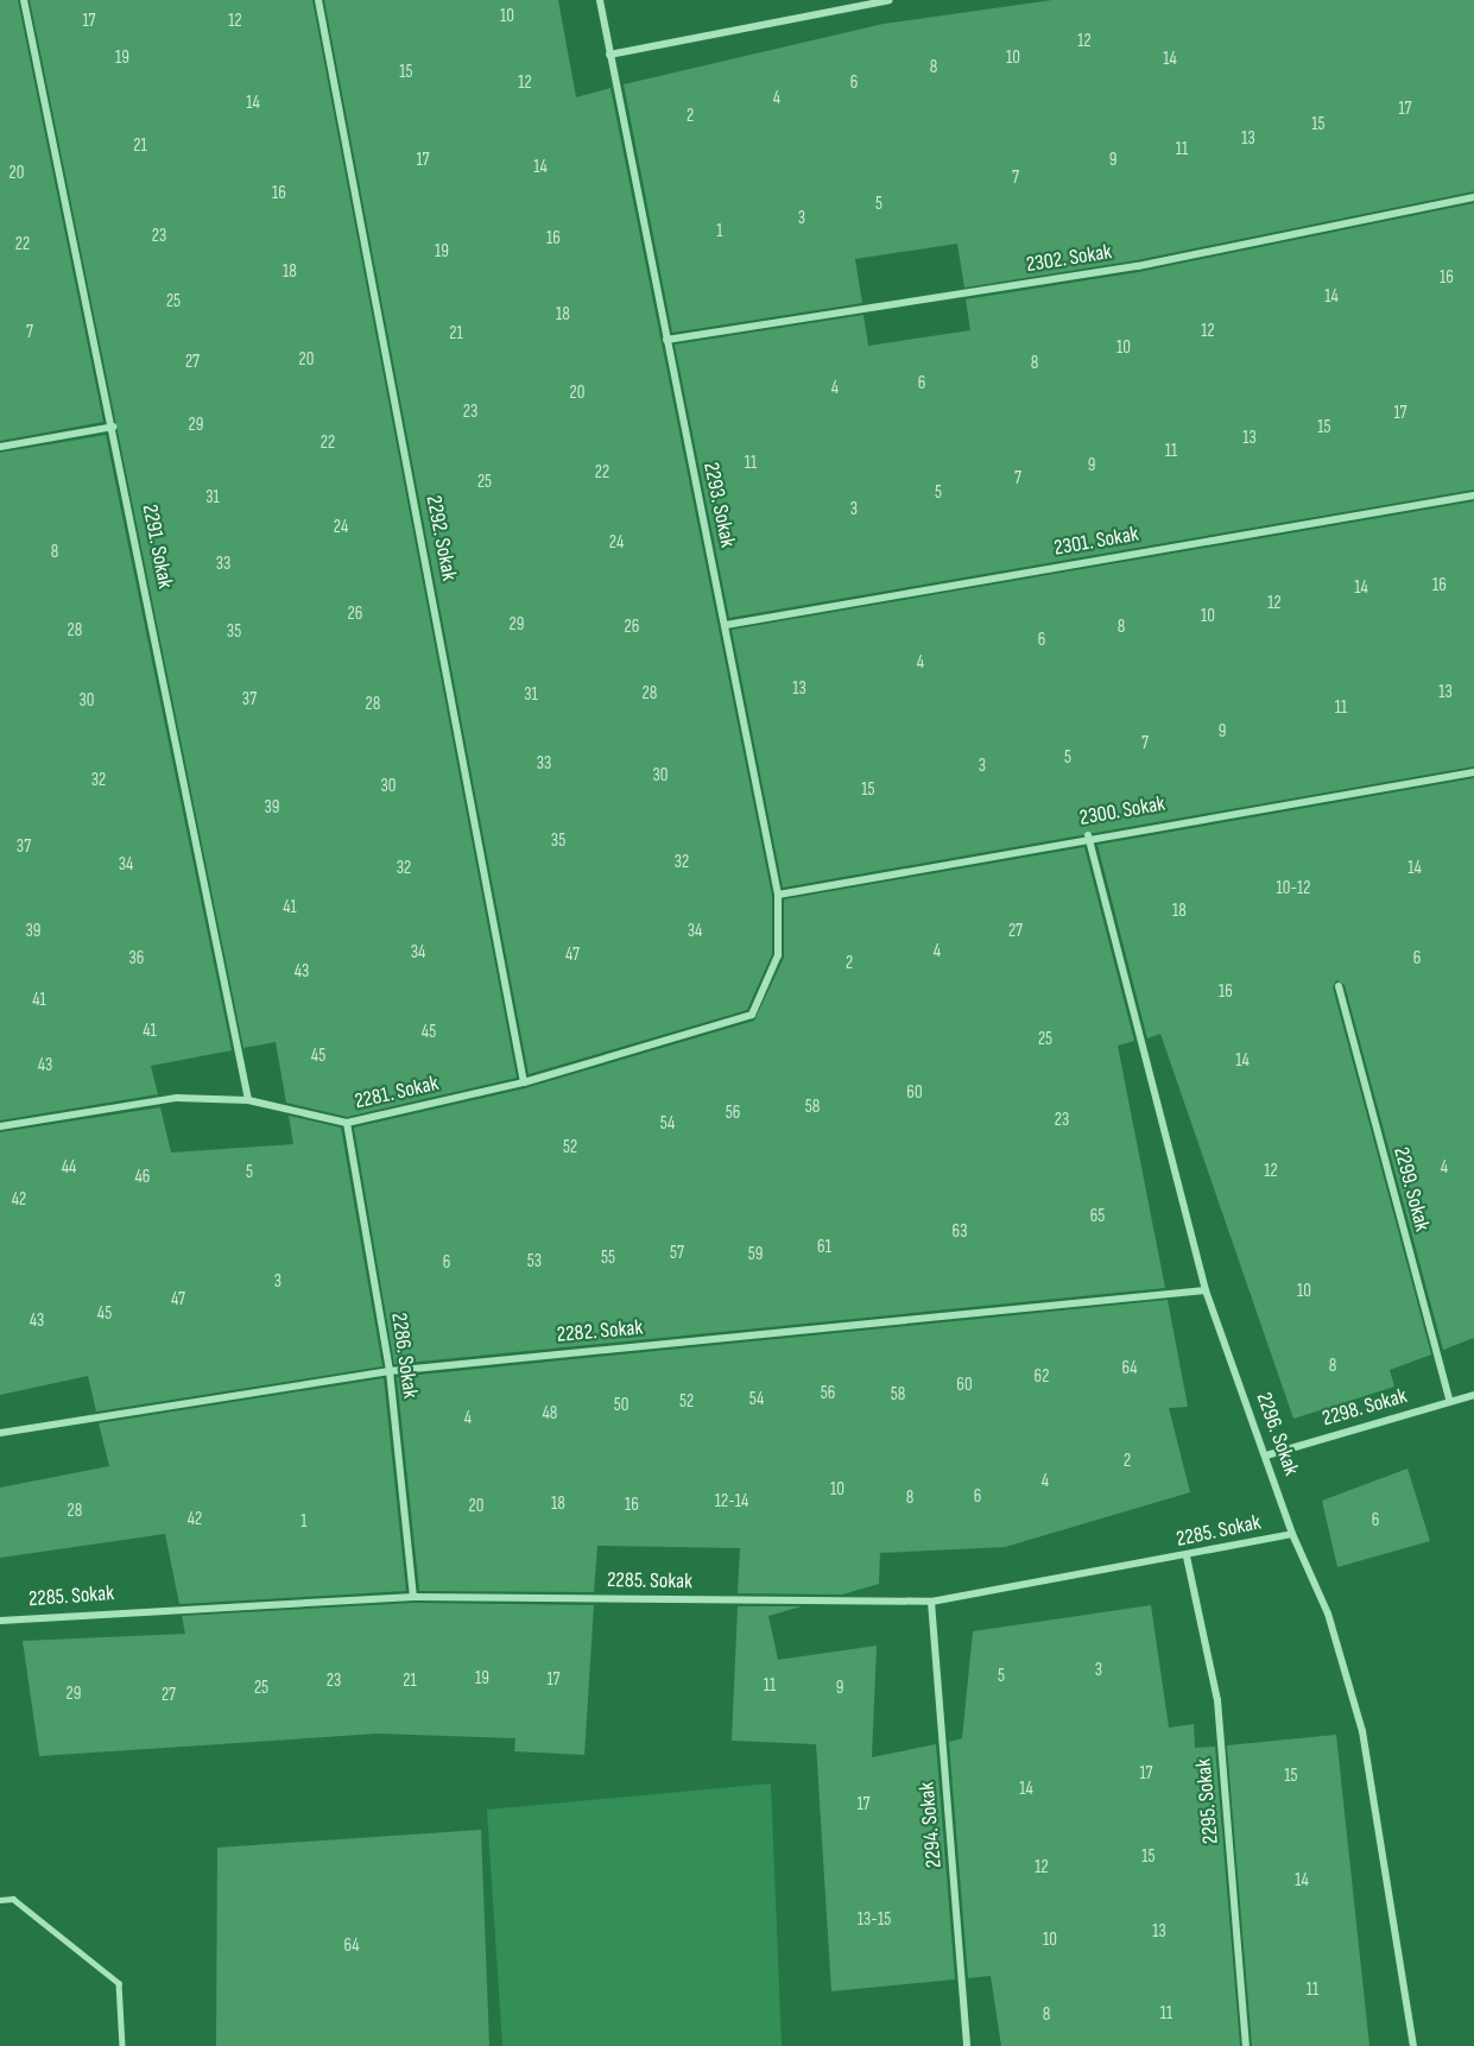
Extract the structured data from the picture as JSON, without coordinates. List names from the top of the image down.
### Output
{
  "streets": {
    "street": [
      "2302. Sokak",
      "2293. Sokak",
      "2292. Sokak",
      "2301. Sokak",
      "2291. Sokak",
      "2300. Sokak",
      "2281. Sokak",
      "2299. Sokak",
      "2282. Sokak",
      "2286. Sokak",
      "2298. Sokak",
      "2296. Sokak",
      "2285. Sokak",
      "2295. Sokak",
      "2294. Sokak"
    ]
  },
  "crossings": [
    ["2302. Sokak", "2293. Sokak"],
    ["2293. Sokak", "2301. Sokak"],
    ["2293. Sokak", "2300. Sokak"],
    ["2293. Sokak", "2281. Sokak"],
    ["2292. Sokak", "2281. Sokak"],
    ["2291. Sokak", "2281. Sokak"],
    ["2300. Sokak", "2296. Sokak"],
    ["2281. Sokak", "2286. Sokak"],
    ["2299. Sokak", "2298. Sokak"],
    ["2282. Sokak", "2286. Sokak"],
    ["2282. Sokak", "2296. Sokak"],
    ["2286. Sokak", "2285. Sokak"],
    ["2298. Sokak", "2296. Sokak"],
    ["2296. Sokak", "2285. Sokak"],
    ["2285. Sokak", "2295. Sokak"],
    ["2285. Sokak", "2294. Sokak"]
  ],
  "house_numbers": [
    "10",
    "17",
    "12",
    "12",
    "19",
    "10",
    "14",
    "8",
    "15",
    "12",
    "6",
    "4",
    "14",
    "17",
    "2",
    "15",
    "13",
    "21",
    "11",
    "17",
    "9",
    "14",
    "20",
    "7",
    "16",
    "5",
    "3",
    "1",
    "23",
    "16",
    "22",
    "19",
    "18",
    "16",
    "14",
    "25",
    "18",
    "12",
    "7",
    "21",
    "10",
    "20",
    "27",
    "8",
    "6",
    "4",
    "20",
    "23",
    "17",
    "29",
    "15",
    "13",
    "22",
    "11",
    "11",
    "9",
    "22",
    "7",
    "25",
    "5",
    "31",
    "3",
    "24",
    "24",
    "8",
    "33",
    "16",
    "14",
    "12",
    "26",
    "10",
    "29",
    "26",
    "8",
    "28",
    "35",
    "6",
    "4",
    "13",
    "13",
    "28",
    "31",
    "37",
    "30",
    "28",
    "11",
    "9",
    "7",
    "5",
    "33",
    "3",
    "30",
    "32",
    "30",
    "15",
    "39",
    "35",
    "37",
    "32",
    "34",
    "32",
    "14",
    "10-12",
    "41",
    "18",
    "39",
    "34",
    "27",
    "4",
    "34",
    "47",
    "36",
    "6",
    "2",
    "43",
    "16",
    "41",
    "41",
    "45",
    "25",
    "45",
    "14",
    "43",
    "60",
    "58",
    "56",
    "23",
    "54",
    "52",
    "44",
    "4",
    "12",
    "5",
    "46",
    "42",
    "65",
    "63",
    "61",
    "57",
    "59",
    "55",
    "53",
    "6",
    "3",
    "10",
    "47",
    "45",
    "43",
    "8",
    "64",
    "62",
    "60",
    "56",
    "58",
    "54",
    "52",
    "50",
    "48",
    "4",
    "2",
    "4",
    "10",
    "6",
    "8",
    "12-14",
    "18",
    "16",
    "20",
    "28",
    "42",
    "6",
    "1",
    "3",
    "5",
    "19",
    "17",
    "23",
    "21",
    "11",
    "25",
    "9",
    "29",
    "27",
    "17",
    "15",
    "14",
    "17",
    "15",
    "12",
    "14",
    "13-15",
    "13",
    "10",
    "64",
    "11",
    "11",
    "8"
  ]
}
